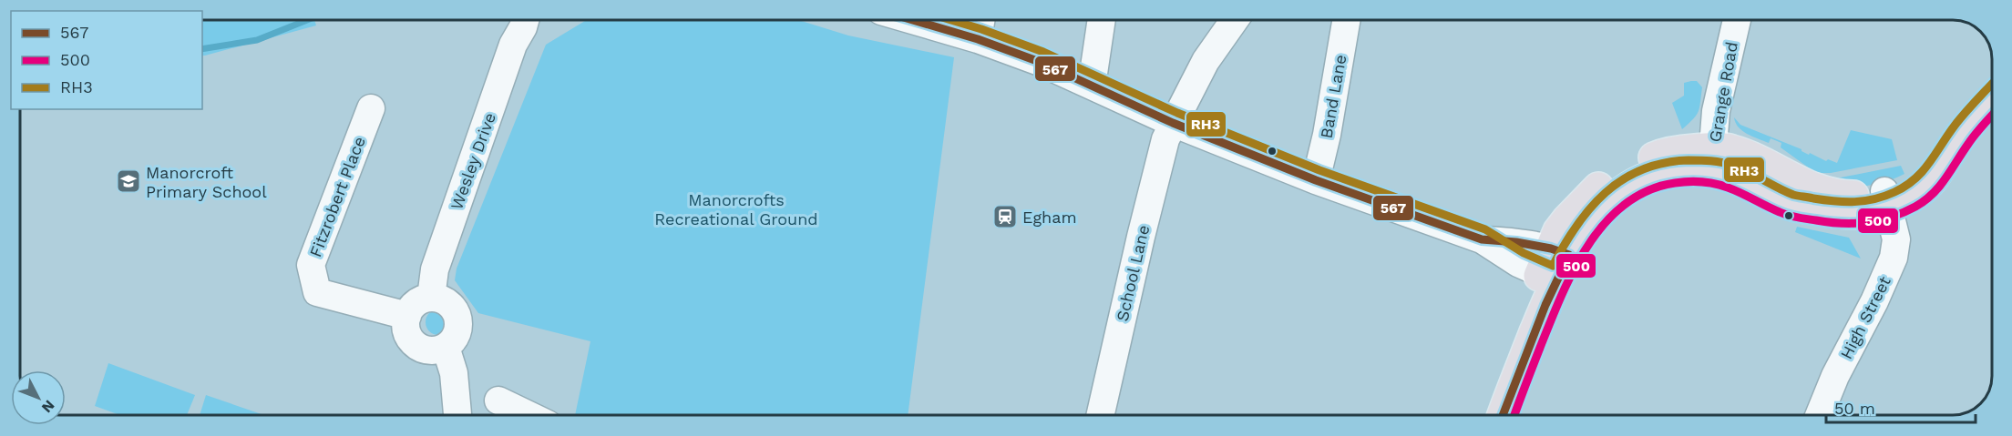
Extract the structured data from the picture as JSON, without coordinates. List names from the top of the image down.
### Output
{
  "streets": {
    "street": [
      "Grange Road",
      "Band Lane",
      "Wesley Drive",
      "Fitzrobert Place",
      "School Lane",
      "High Street"
    ]
  },
  "crossings": [
    ["Wesley Drive", "Fitzrobert Place"]
  ],
  "parks": ["Manorcrofts Recreational Ground"],
  "places": {
    "school or university": ["Manorcroft Primary School"],
    "station": ["Egham"]
  },
  "lines": ["transit line 567", "transit line RH3", "transit line 500"],
  "legend": ["567", "500", "RH3"],
  "scale_bar": "50 m",
  "north": "bottom right"
}
